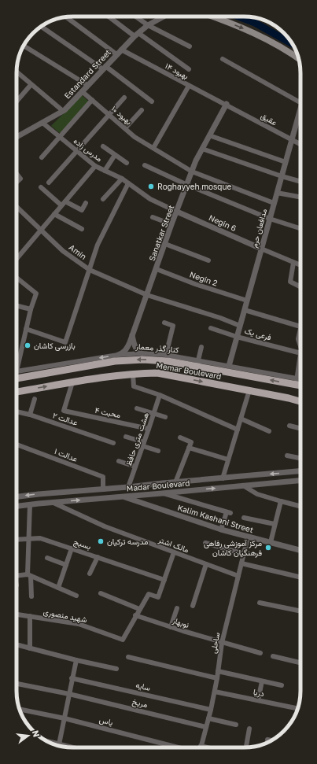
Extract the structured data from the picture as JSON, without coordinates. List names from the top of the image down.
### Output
{
  "streets": {
    "main road": ["Memar Boulevard"],
    "street": [
      "بهبود ۱۴",
      "Estandard Street",
      "بهبود ۱۰",
      "عقیق",
      "مدرس زاده",
      "Negin 6",
      "مدافعان حرم",
      "Sanatkar Street",
      "Amin",
      "Negin 2",
      "فرعی یک",
      "کنار گذر معمار",
      "محبت ۴",
      "عدالت ۲",
      "هشت متری حافظ",
      "عدالت ۱",
      "Madar Boulevard",
      "Kalim Kashani Street",
      "بسیج",
      "مالک اشتر",
      "شهید منصوری",
      "نوبهار",
      "ساحلی",
      "سایه",
      "دریا",
      "مریخ",
      "یاس"
    ]
  },
  "crossings": [
    ["بهبود ۱۴", "Estandard Street"],
    ["بهبود ۱۴", "عقیق"],
    ["بهبود ۱۴", "Sanatkar Street"],
    ["Estandard Street", "بهبود ۱۰"],
    ["Estandard Street", "مدرس زاده"],
    ["بهبود ۱۰", "مدافعان حرم"],
    ["بهبود ۱۰", "Sanatkar Street"],
    ["عقیق", "مدافعان حرم"],
    ["عقیق", "Sanatkar Street"],
    ["مدرس زاده", "Negin 6"],
    ["مدرس زاده", "Sanatkar Street"],
    ["Negin 6", "مدافعان حرم"],
    ["Negin 6", "Sanatkar Street"],
    ["مدافعان حرم", "Amin"],
    ["مدافعان حرم", "Negin 2"],
    ["مدافعان حرم", "فرعی یک"],
    ["مدافعان حرم", "کنار گذر معمار"],
    ["Sanatkar Street", "Amin"],
    ["Sanatkar Street", "Negin 2"],
    ["Sanatkar Street", "کنار گذر معمار"],
    ["کنار گذر معمار", "Memar Boulevard"],
    ["Memar Boulevard", "محبت ۴"],
    ["محبت ۴", "هشت متری حافظ"],
    ["هشت متری حافظ", "Madar Boulevard"],
    ["عدالت ۱", "Madar Boulevard"],
    ["Madar Boulevard", "Kalim Kashani Street"],
    ["Madar Boulevard", "مالک اشتر"],
    ["Kalim Kashani Street", "ساحلی"],
    ["مالک اشتر", "ساحلی"],
    ["شهید منصوری", "نوبهار"],
    ["نوبهار", "ساحلی"],
    ["ساحلی", "سایه"],
    ["ساحلی", "دریا"],
    ["ساحلی", "مریخ"]
  ],
  "one_way": ["کنار گذر معمار"],
  "places": [
    "Roghayyeh mosque",
    "بازرسی کاشان",
    "مدرسه ترکیان",
    "مرکز آموزشی رفاهی فرهنگیان کاشان"
  ],
  "north": "right"
}
